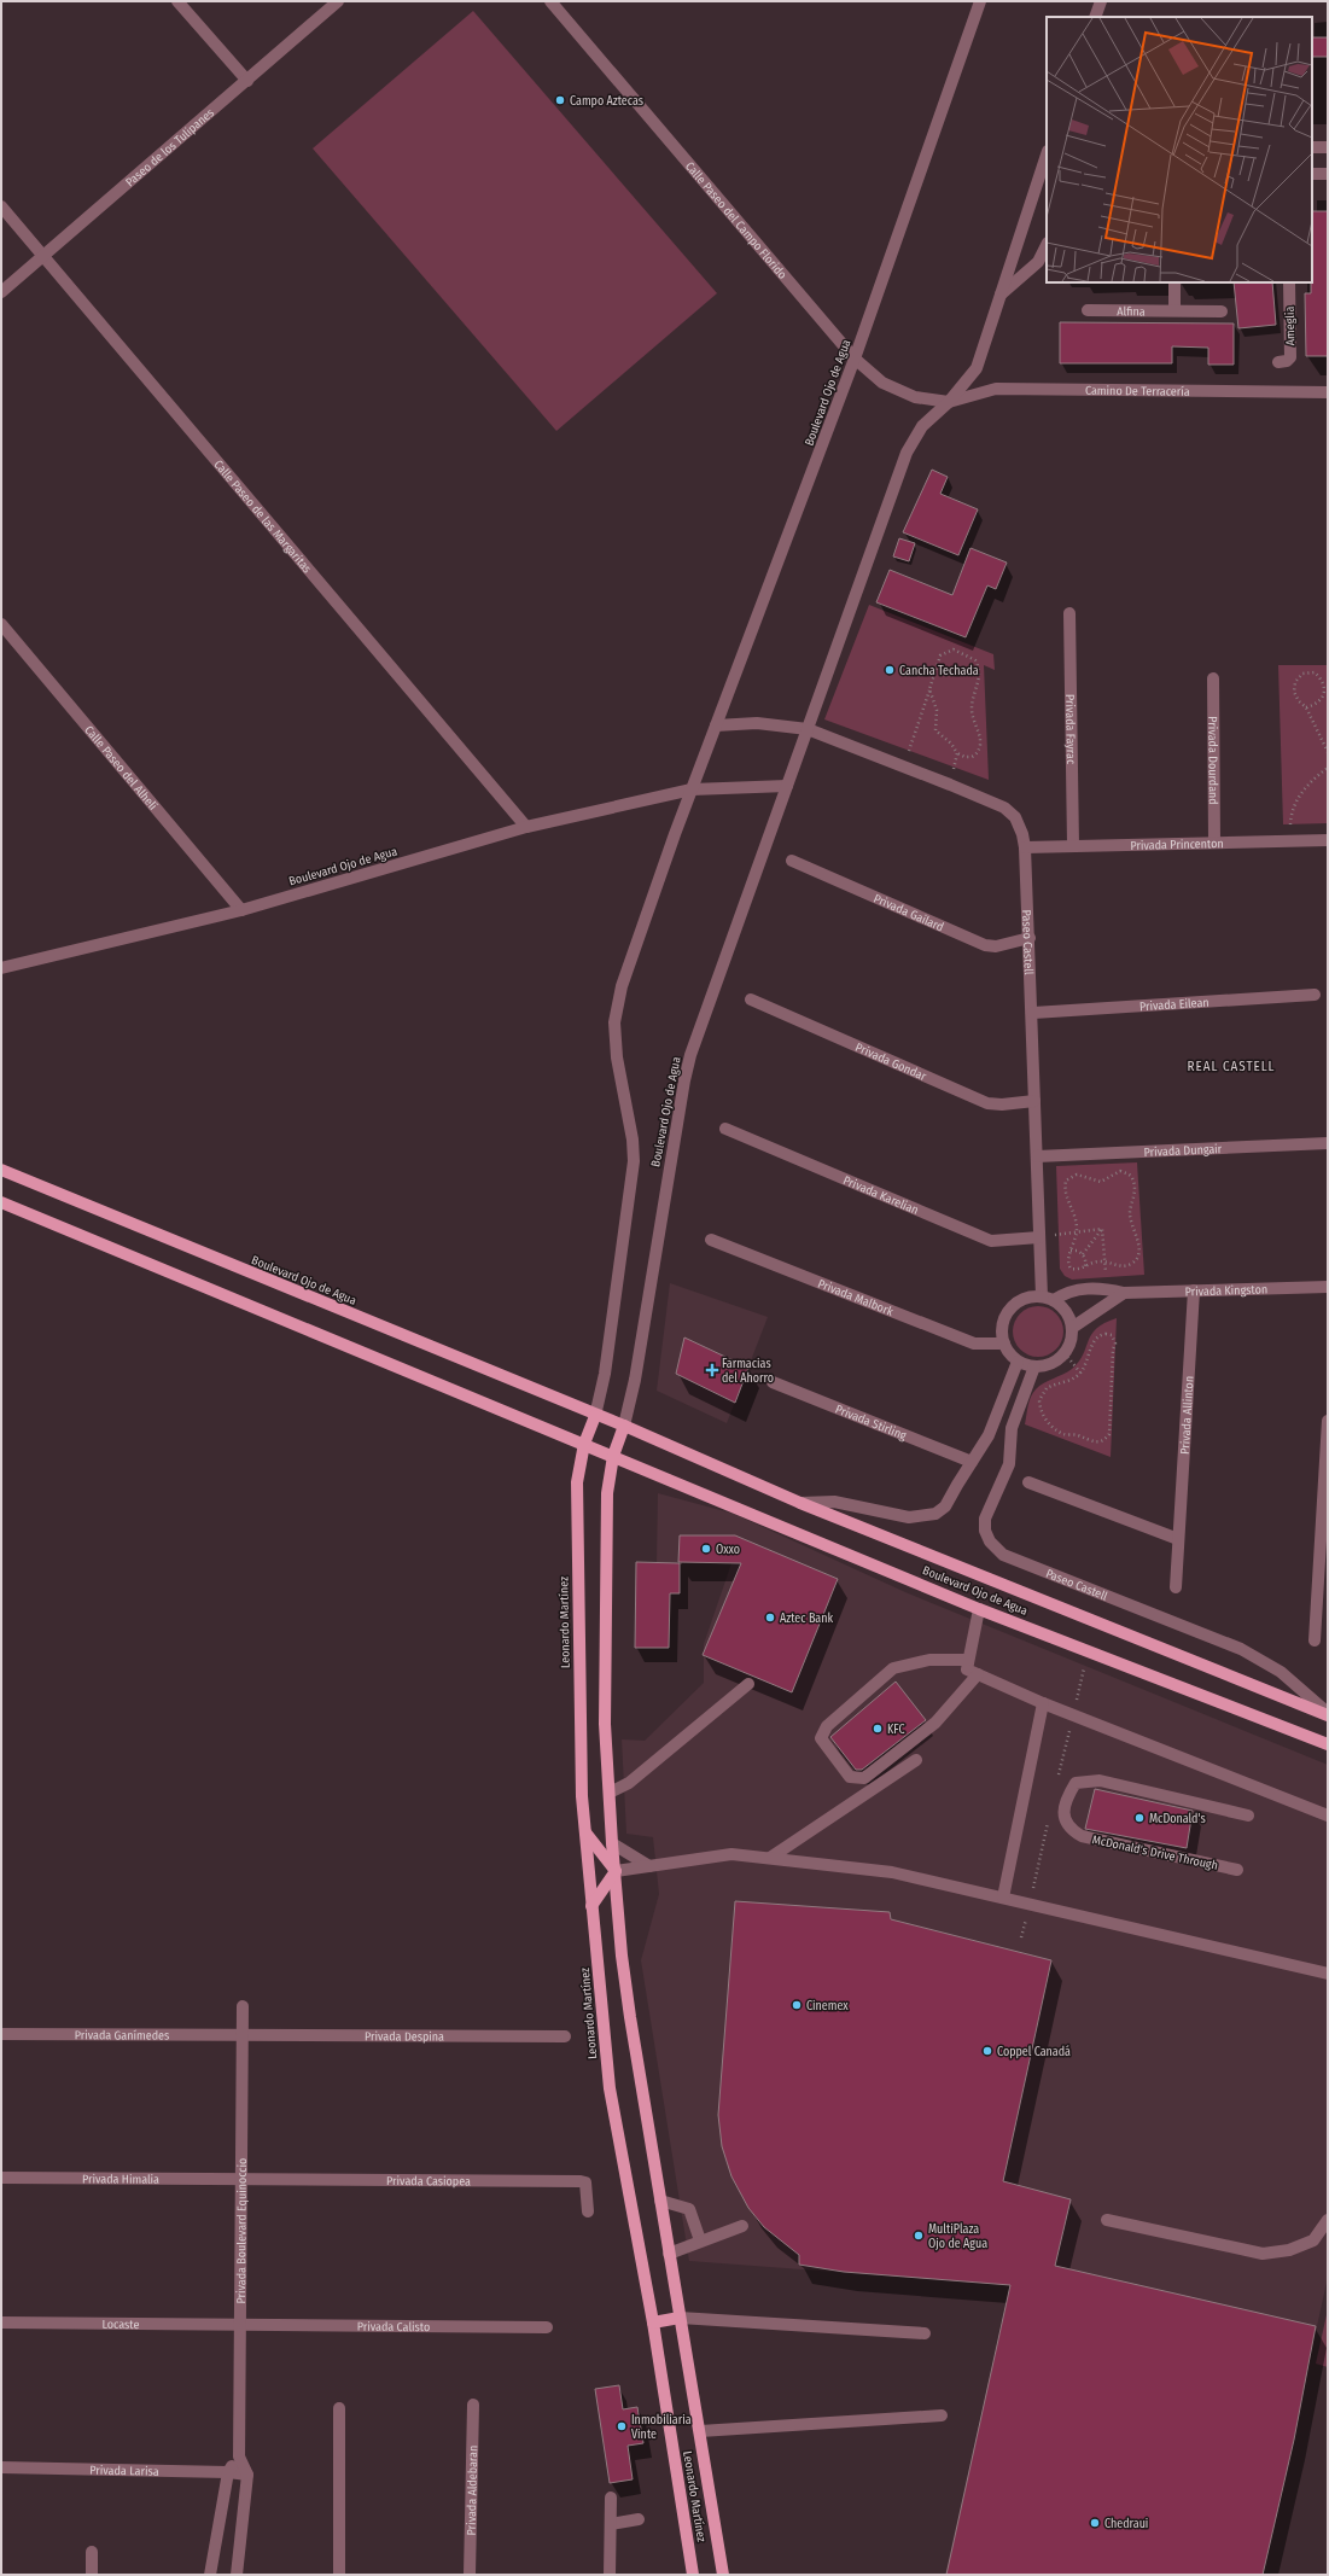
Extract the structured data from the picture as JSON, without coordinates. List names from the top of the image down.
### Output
{
  "streets": {
    "main road": ["Boulevard Ojo de Agua", "Leonardo Martínez"],
    "street": [
      "Paseo de los Tulipanes",
      "Calle Paseo del Campo Florido",
      "Alfina",
      "Ameglia",
      "Camino De Terracería",
      "Calle Paseo de las Margaritas",
      "Privada Fayrac",
      "Privada Dourdand",
      "Calle Paseo del Alhelí",
      "Privada Princenton",
      "Privada Gailard",
      "Paseo Castell",
      "Privada Eilean",
      "Privada Gondar",
      "Privada Dungair",
      "Privada Karelian",
      "Privada Kingston",
      "Privada Malbork",
      "Privada Allinton",
      "Privada Stirling",
      "McDonald's Drive Through",
      "Privada Ganímedes",
      "Privada Despina",
      "Privada Himalia",
      "Privada Casiopea",
      "Privada Boulevard Equinoccio",
      "Locaste",
      "Privada Calisto",
      "Privada Larisa",
      "Privada Aldebaran"
    ]
  },
  "crossings": [
    ["Paseo de los Tulipanes", "Calle Paseo de las Margaritas"],
    ["Calle Paseo del Campo Florido", "Camino De Terracería"],
    ["Calle Paseo del Campo Florido", "Boulevard Ojo de Agua"],
    ["Camino De Terracería", "Boulevard Ojo de Agua"],
    ["Boulevard Ojo de Agua", "Calle Paseo de las Margaritas"],
    ["Boulevard Ojo de Agua", "Calle Paseo del Alhelí"],
    ["Boulevard Ojo de Agua", "Paseo Castell"],
    ["Boulevard Ojo de Agua", "Leonardo Martínez"],
    ["Privada Fayrac", "Privada Princenton"],
    ["Privada Dourdand", "Privada Princenton"],
    ["Privada Princenton", "Paseo Castell"],
    ["Privada Gailard", "Paseo Castell"],
    ["Paseo Castell", "Privada Eilean"],
    ["Paseo Castell", "Privada Gondar"],
    ["Paseo Castell", "Privada Dungair"],
    ["Paseo Castell", "Privada Karelian"],
    ["Paseo Castell", "Privada Kingston"],
    ["Paseo Castell", "Privada Malbork"],
    ["Privada Kingston", "Privada Malbork"],
    ["Privada Kingston", "Privada Allinton"],
    ["Privada Ganímedes", "Privada Despina"],
    ["Privada Ganímedes", "Privada Boulevard Equinoccio"],
    ["Privada Despina", "Privada Boulevard Equinoccio"],
    ["Privada Himalia", "Privada Casiopea"],
    ["Privada Himalia", "Privada Boulevard Equinoccio"],
    ["Privada Casiopea", "Privada Boulevard Equinoccio"],
    ["Privada Boulevard Equinoccio", "Locaste"],
    ["Privada Boulevard Equinoccio", "Privada Calisto"],
    ["Privada Boulevard Equinoccio", "Privada Larisa"],
    ["Locaste", "Privada Calisto"]
  ],
  "districts": ["REAL CASTELL"],
  "places": {
    "other": [
      "Campo Aztecas",
      "Cancha Techada",
      "Oxxo",
      "Aztec Bank",
      "KFC",
      "McDonald's",
      "Cinemex",
      "Coppel Canadá",
      "MultiPlaza Ojo de Agua",
      "Inmobiliaria Vinte",
      "Chedraui"
    ],
    "health": ["Farmacias del Ahorro"]
  }
}
